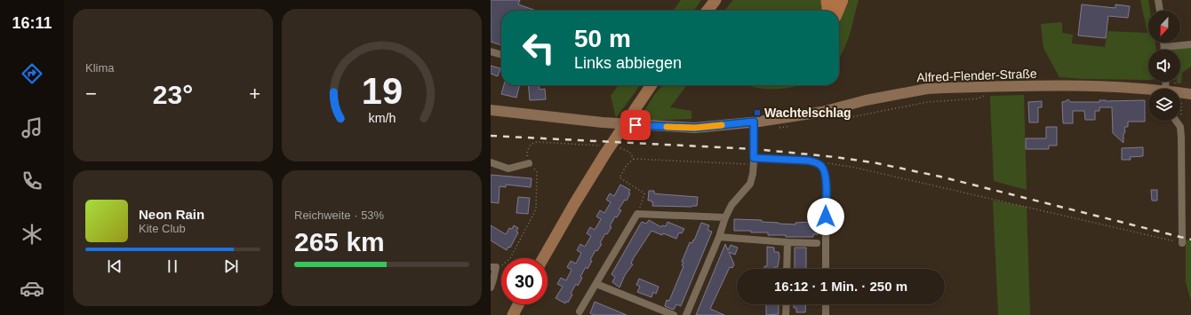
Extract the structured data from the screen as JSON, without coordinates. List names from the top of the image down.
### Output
{
  "streets": {
    "street": ["Alfred-Flender-Straße"]
  },
  "places": {
    "transit": ["Wachtelschlag"]
  },
  "north": "bottom",
  "page": {
    "tabs": "16:11",
    "tile": [
      "Klima",
      ["Reichweite · 53%", "265 km"]
    ],
    "turn": ["50 m", "Links abbiegen"],
    "heat": ["−", "23°", "+"],
    "song": ["Neon Rain", "Kite Club"],
    "limit": "30",
    "trip": "16:12 · 1 Min. · 250 m",
    "gauge": ["19", "km/h"]
  }
}
